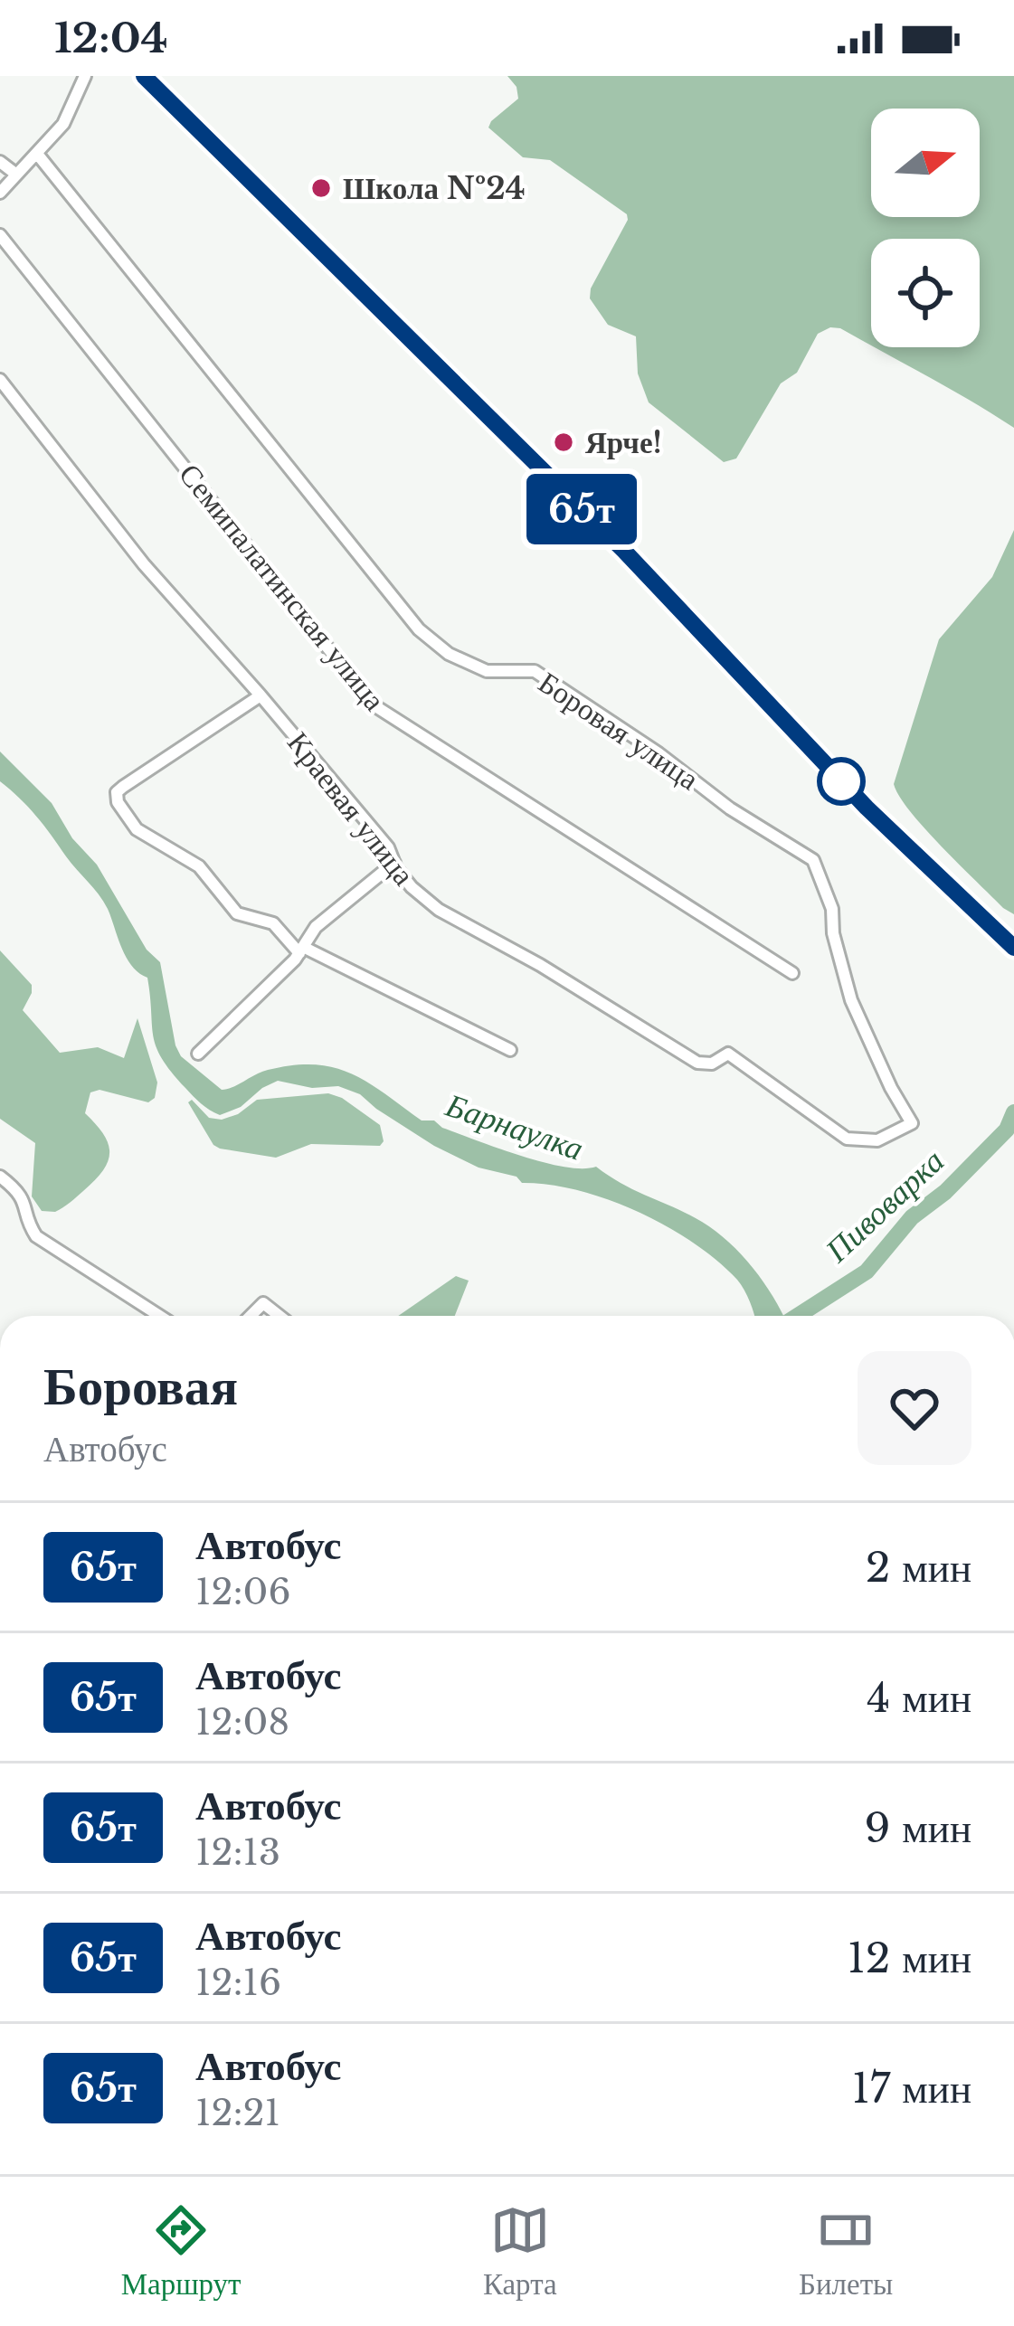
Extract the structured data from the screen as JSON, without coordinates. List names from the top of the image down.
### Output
{
  "streets": {
    "street": ["Семипалатинская улица", "Боровая улица", "Краевая улица"]
  },
  "crossings": [
    ["Боровая улица", "Краевая улица"]
  ],
  "water": ["Барнаулка", "Пивоварка"],
  "places": ["Школа №24", "Ярче!"],
  "lines": ["bus line 65т"],
  "north": "right",
  "page": {
    "status": "12:04",
    "on_map": "65т",
    "heading": ["Боровая", "Автобус"],
    "list": [
      {
        "mark": "65т",
        "name": "Автобус",
        "note": "12:06",
        "value": "2 мин"
      },
      {
        "mark": "65т",
        "name": "Автобус",
        "note": "12:08",
        "value": "4 мин"
      },
      {
        "mark": "65т",
        "name": "Автобус",
        "note": "12:13",
        "value": "9 мин"
      },
      {
        "mark": "65т",
        "name": "Автобус",
        "note": "12:16",
        "value": "12 мин"
      },
      {
        "mark": "65т",
        "name": "Автобус",
        "note": "12:21",
        "value": "17 мин"
      }
    ],
    "tabs": ["Маршрут", "Карта", "Билеты"]
  }
}
